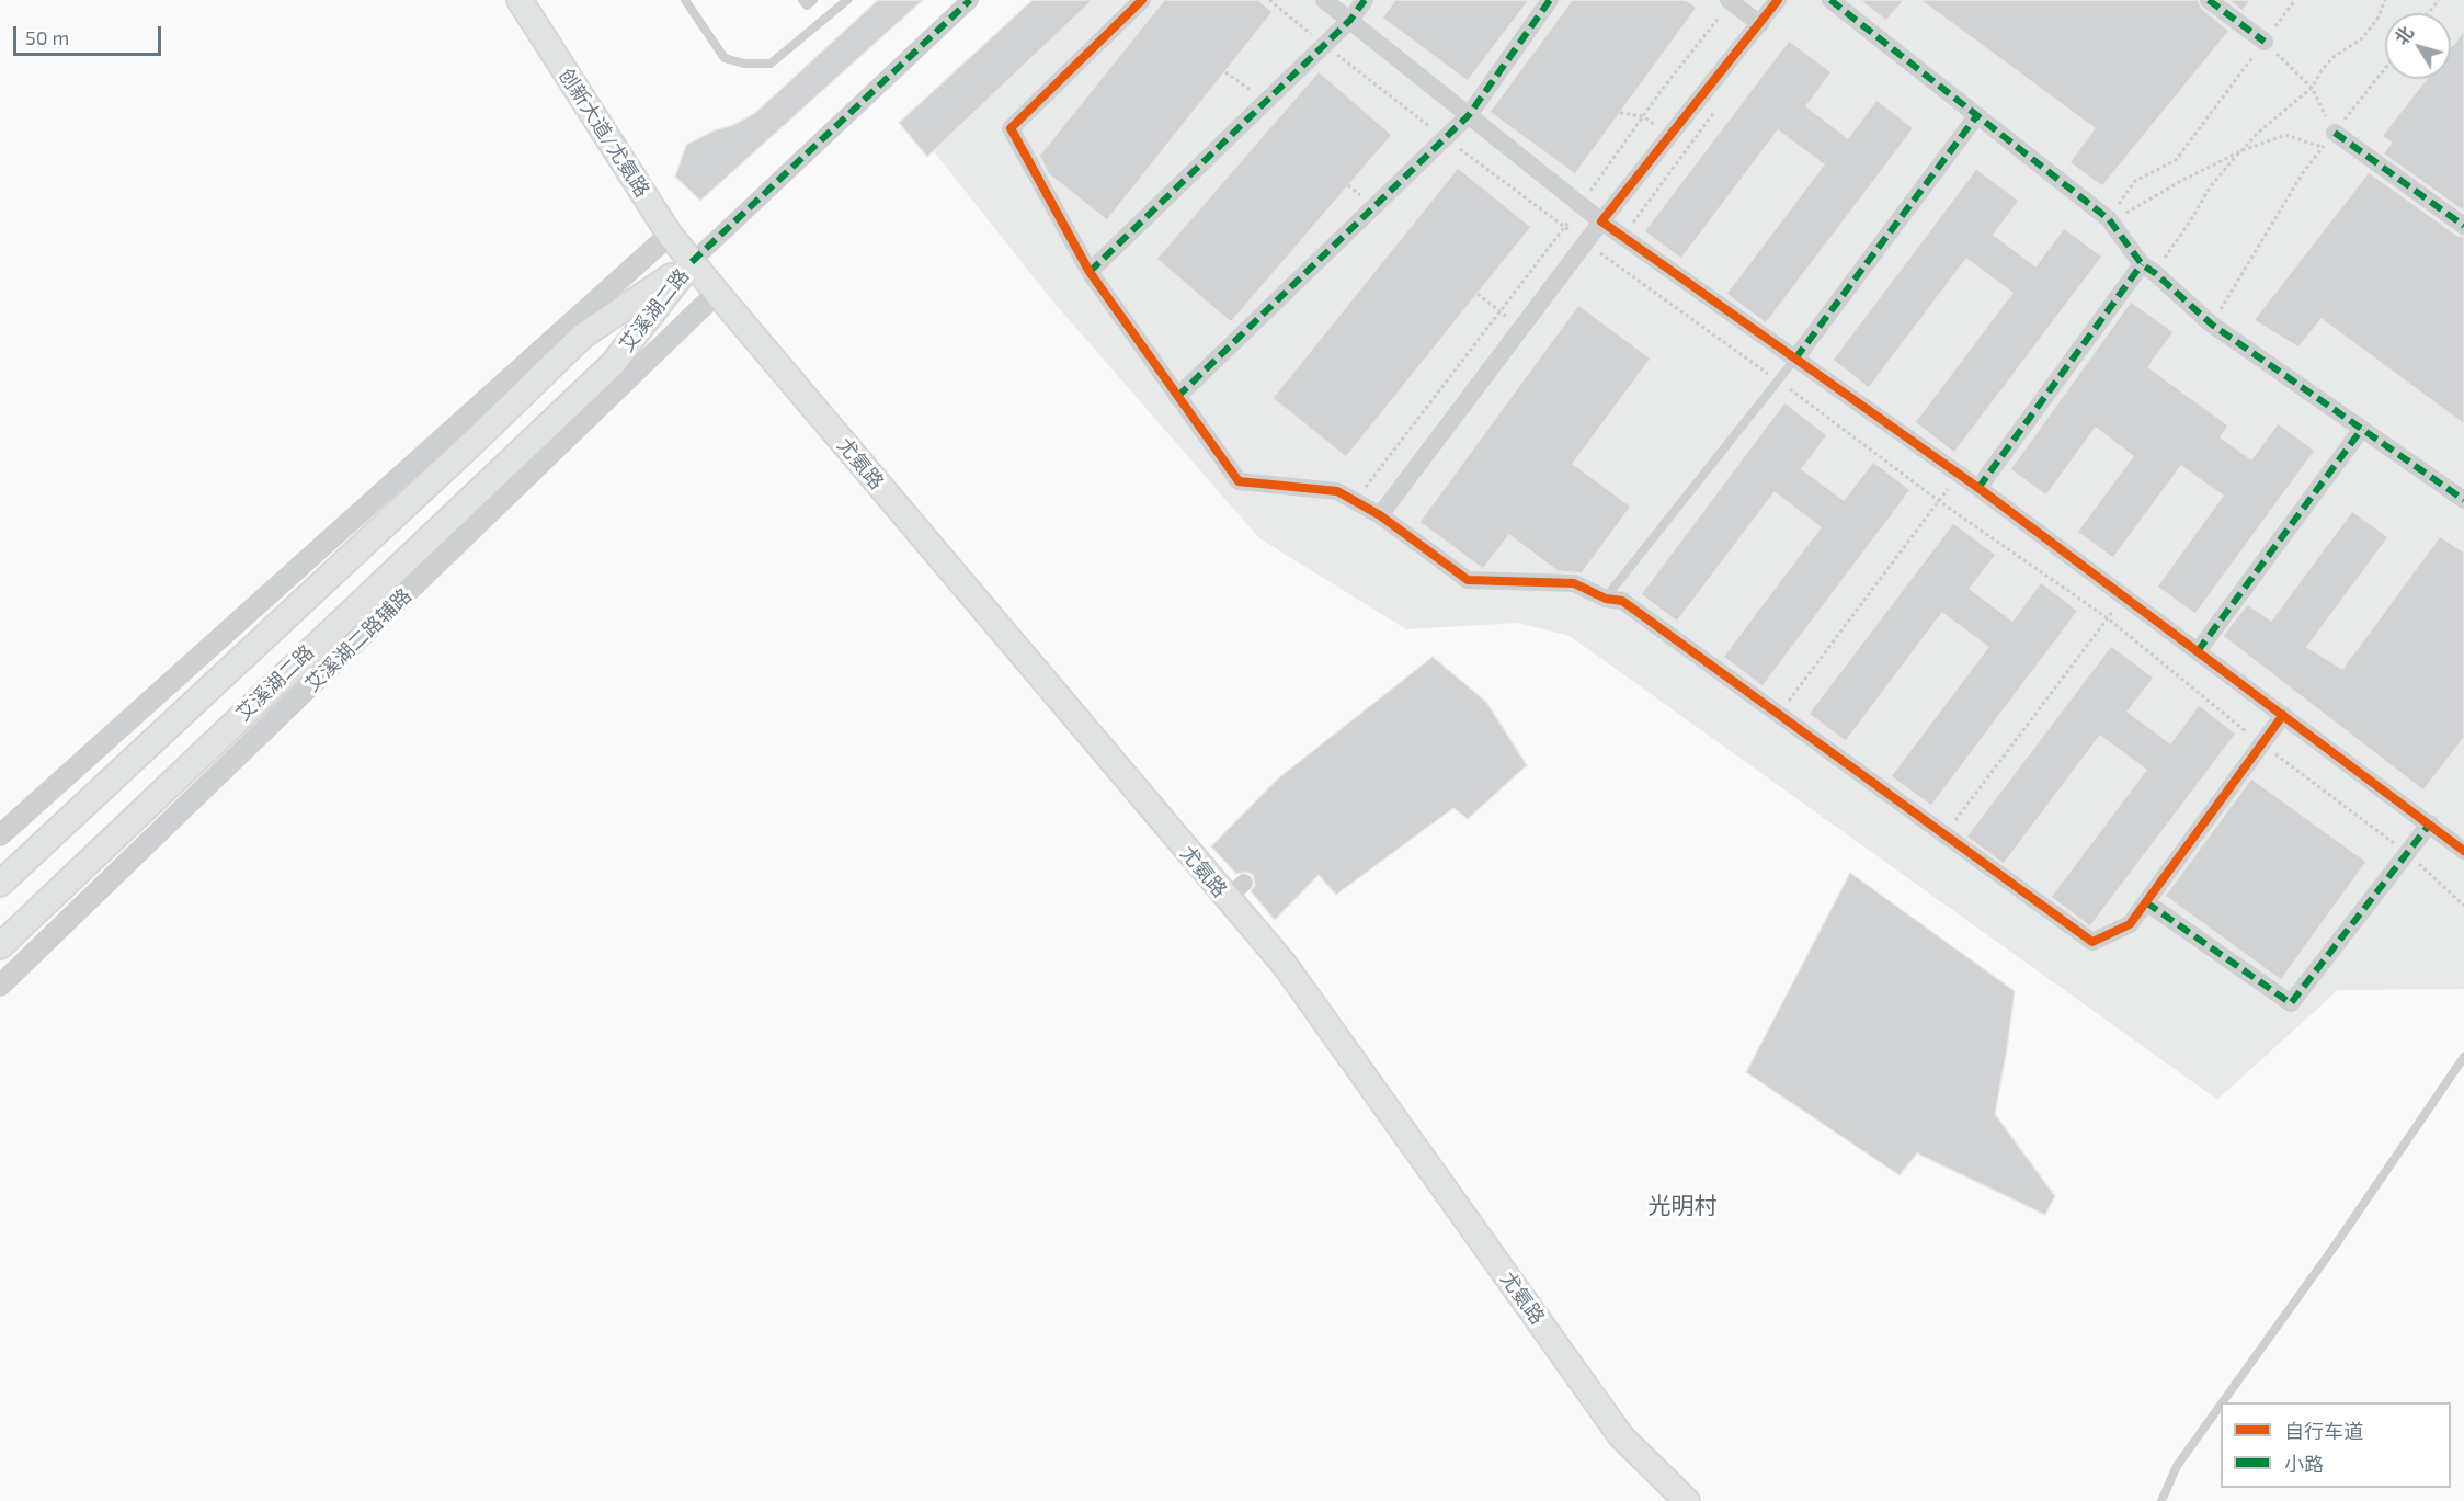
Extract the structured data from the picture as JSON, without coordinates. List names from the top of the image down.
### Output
{
  "streets": {
    "main road": ["创新大道/尤氨路", "艾溪湖二路", "尤氨路"],
    "street": ["艾溪湖二路辅路"]
  },
  "crossings": [
    ["创新大道/尤氨路", "艾溪湖二路"],
    ["创新大道/尤氨路", "尤氨路"],
    ["艾溪湖二路", "尤氨路"],
    ["尤氨路", "艾溪湖二路辅路"]
  ],
  "districts": ["光明村"],
  "legend": ["自行车道", "小路"],
  "scale_bar": "50 m",
  "north": "top left"
}
